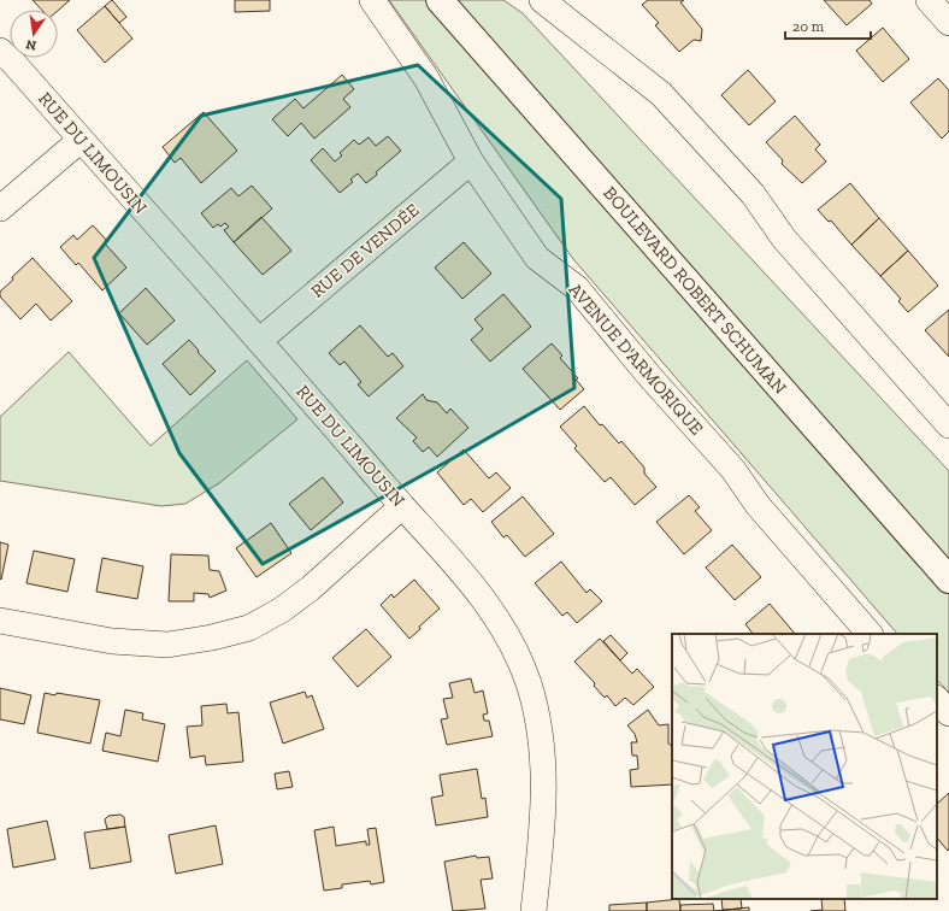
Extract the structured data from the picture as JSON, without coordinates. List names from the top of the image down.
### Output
{
  "streets": {
    "main road": ["BOULEVARD ROBERT SCHUMAN"],
    "street": ["RUE DU LIMOUSIN", "RUE DE VENDÉE", "AVENUE D'ARMORIQUE"]
  },
  "crossings": [
    ["RUE DU LIMOUSIN", "RUE DE VENDÉE"],
    ["RUE DE VENDÉE", "AVENUE D'ARMORIQUE"]
  ],
  "scale_bar": "20 m",
  "north": "bottom"
}
